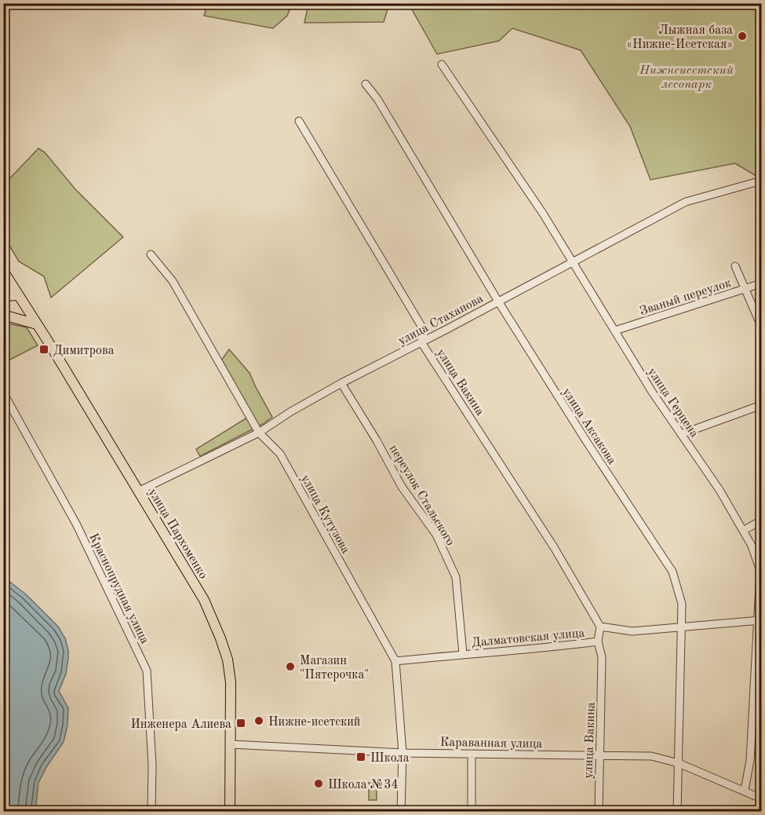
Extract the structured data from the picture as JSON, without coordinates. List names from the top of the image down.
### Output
{
  "streets": {
    "main road": ["улица Пархоменко"],
    "street": [
      "Званый переулок",
      "улица Стаханова",
      "улица Вакина",
      "улица Герцена",
      "улица Аксакова",
      "переулок Стальского",
      "улица Кутузова",
      "Краснопрудная улица",
      "Далматовская улица",
      "Караванная улица"
    ]
  },
  "crossings": [
    ["Званый переулок", "улица Герцена"],
    ["улица Стаханова", "улица Вакина"],
    ["улица Стаханова", "улица Герцена"],
    ["улица Стаханова", "улица Аксакова"],
    ["улица Стаханова", "переулок Стальского"],
    ["улица Стаханова", "улица Кутузова"],
    ["улица Стаханова", "улица Пархоменко"],
    ["улица Вакина", "Далматовская улица"],
    ["улица Вакина", "Караванная улица"],
    ["улица Герцена", "Далматовская улица"],
    ["улица Герцена", "Караванная улица"],
    ["улица Аксакова", "Далматовская улица"],
    ["улица Аксакова", "Караванная улица"],
    ["переулок Стальского", "Далматовская улица"],
    ["улица Кутузова", "Далматовская улица"],
    ["улица Кутузова", "Караванная улица"],
    ["улица Пархоменко", "Караванная улица"]
  ],
  "parks": ["Нижнеисетский лесопарк"],
  "places": {
    "other": [
      "Лыжная база «Нижне-Исетская»",
      "Магазин \"Пятерочка\"",
      "Нижне-исетский",
      "Школа №34"
    ],
    "transit": ["Димитрова", "Инженера Алиева", "Школа"]
  }
}
